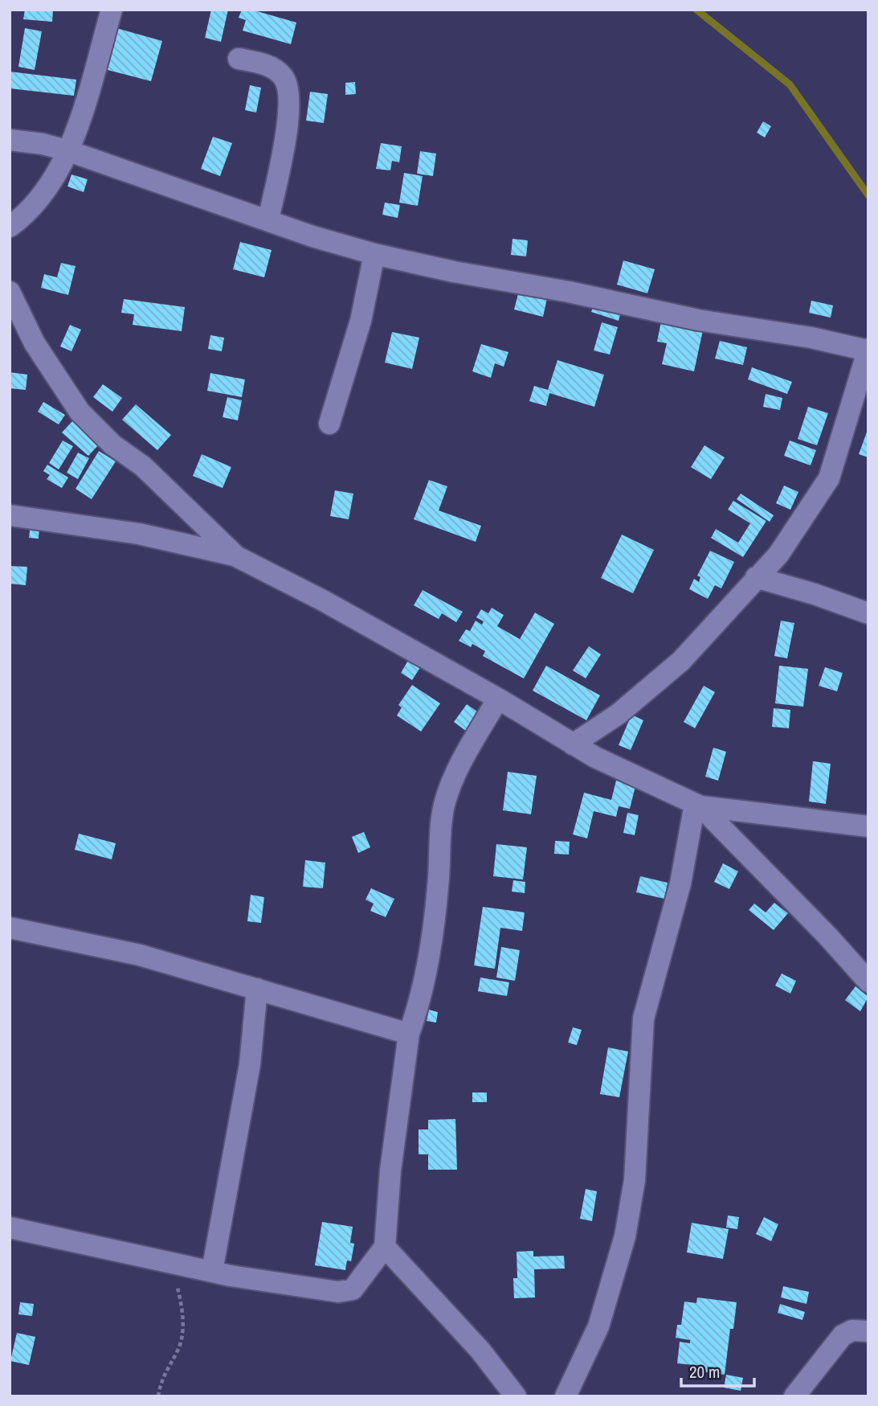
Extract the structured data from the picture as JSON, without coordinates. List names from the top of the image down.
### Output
{
  "scale_bar": "20 m"
}
